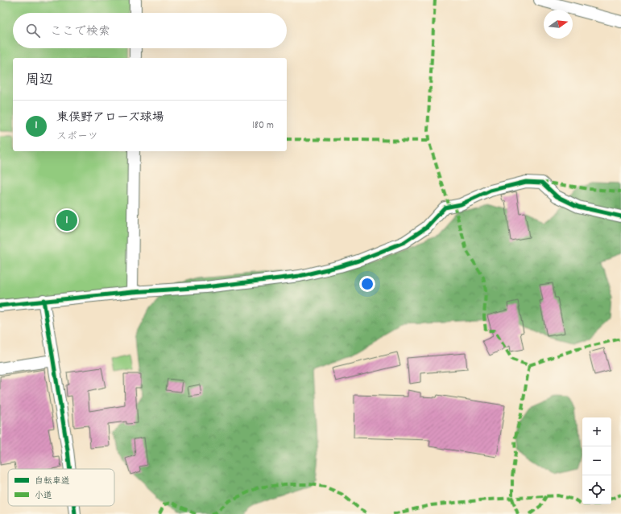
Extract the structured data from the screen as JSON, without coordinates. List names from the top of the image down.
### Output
{
  "legend": ["自転車道", "小道"],
  "north": "right",
  "page": {
    "search": "ここで検索",
    "heading": "周辺",
    "list": [
      {
        "mark": "1",
        "name": "東俣野アローズ球場",
        "note": "スポーツ",
        "value": "180 m"
      }
    ],
    "pins": "1",
    "map_buttons": ["+", "−"]
  }
}
